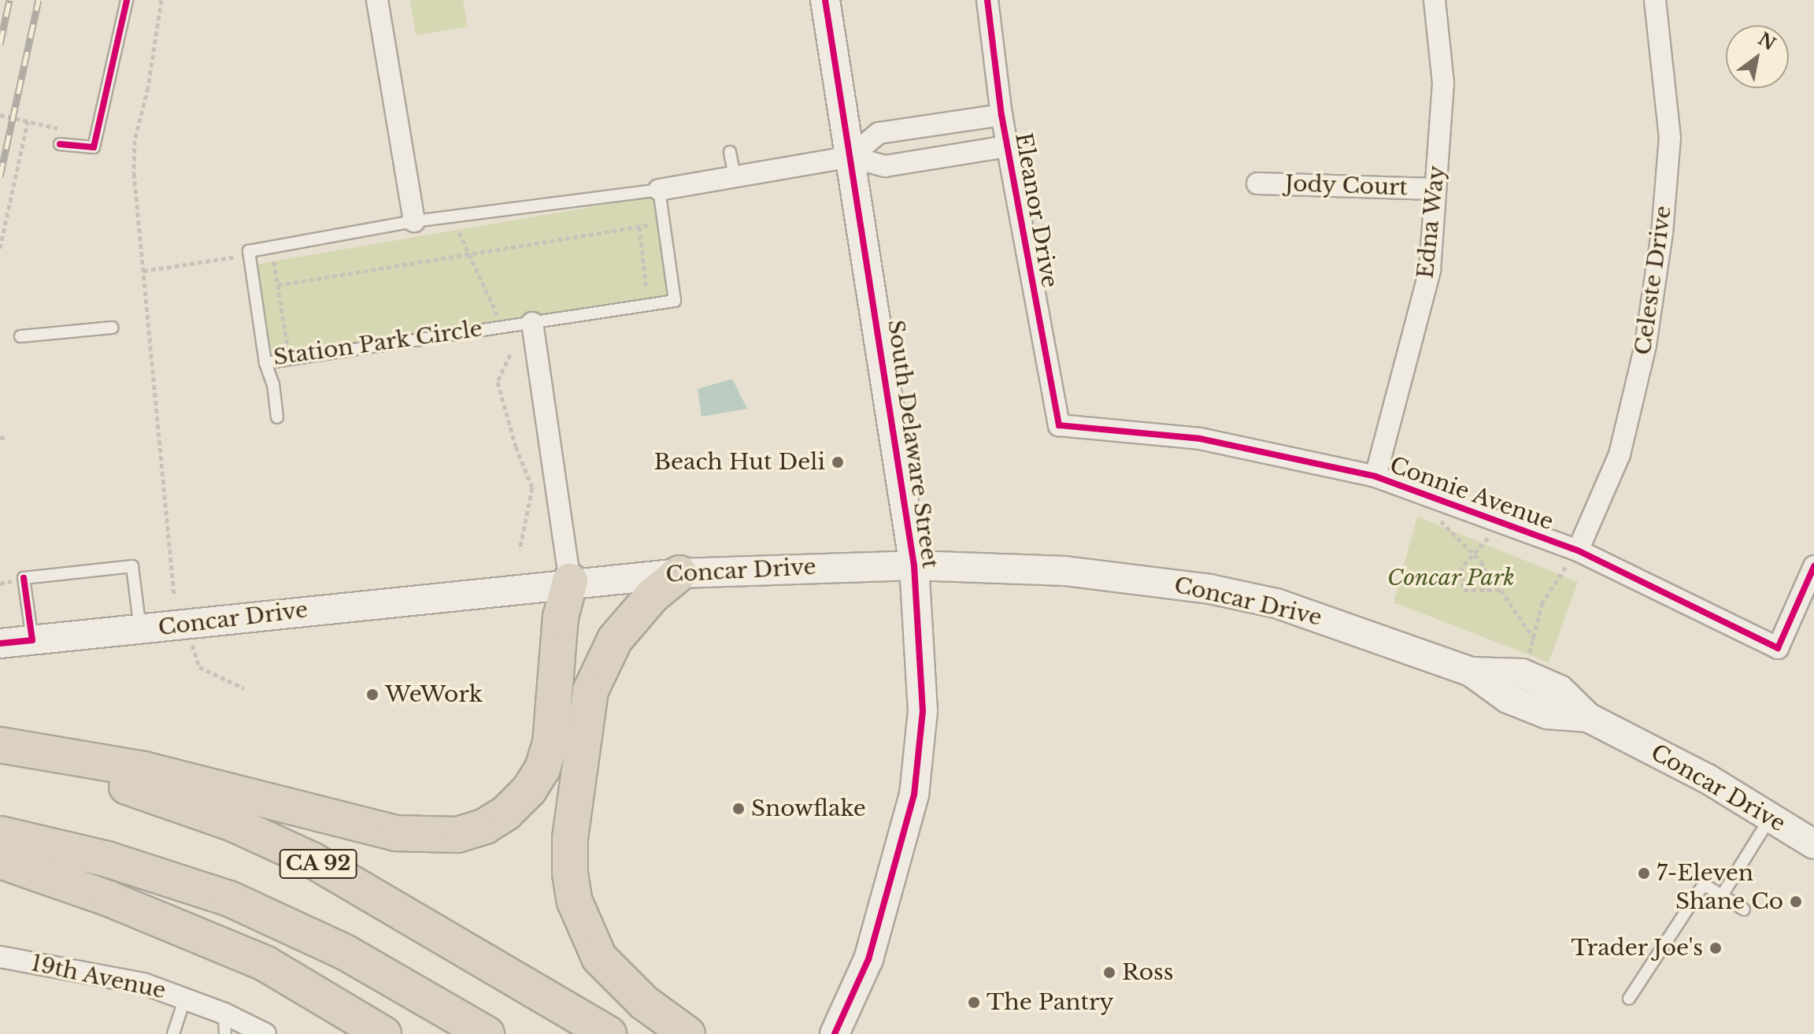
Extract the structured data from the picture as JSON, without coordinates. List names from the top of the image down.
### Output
{
  "streets": {
    "highway": ["CA 92"],
    "main road": ["South Delaware Street", "Concar Drive"],
    "street": [
      "Jody Court",
      "Eleanor Drive",
      "Edna Way",
      "Celeste Drive",
      "Connie Avenue",
      "19th Avenue"
    ],
    "lane": ["Station Park Circle"]
  },
  "crossings": [
    ["Jody Court", "Edna Way"],
    ["Eleanor Drive", "Connie Avenue"],
    ["Edna Way", "Connie Avenue"],
    ["Celeste Drive", "Connie Avenue"],
    ["South Delaware Street", "Concar Drive"]
  ],
  "parks": ["Concar Park"],
  "places": [
    "Beach Hut Deli",
    "WeWork",
    "Snowflake",
    "7-Eleven",
    "Shane Co",
    "Trader Joe's",
    "Ross",
    "The Pantry"
  ],
  "north": "top right"
}
